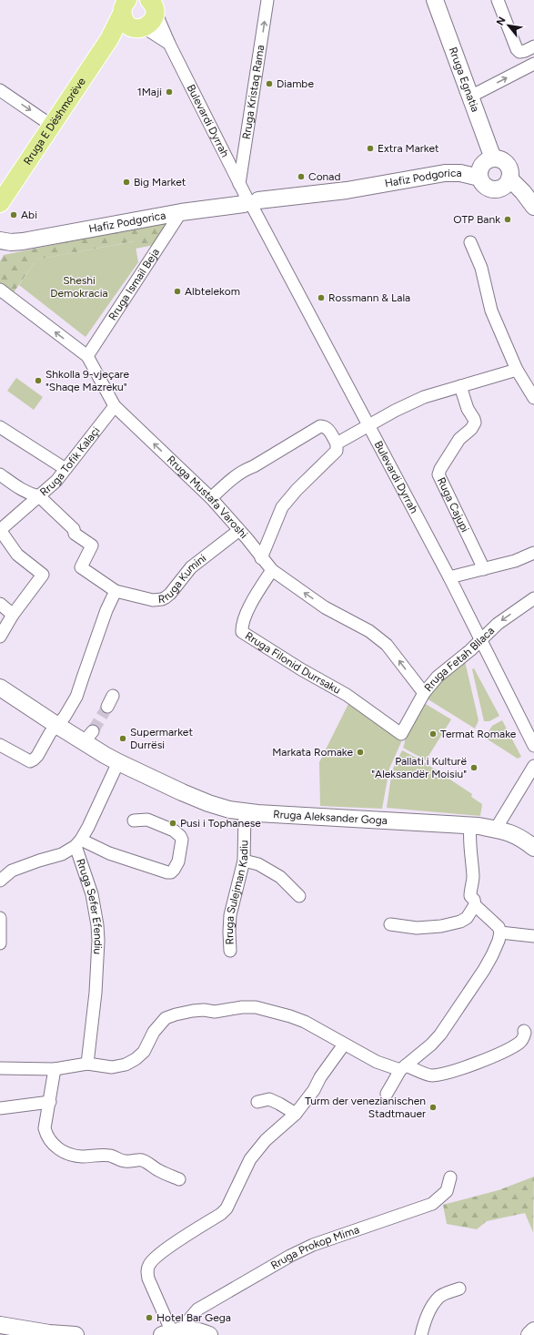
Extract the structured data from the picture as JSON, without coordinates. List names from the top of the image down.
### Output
{
  "streets": {
    "main road": [
      "Rruga Egnatia",
      "Rruga E Dëshmorëve",
      "Hafiz Podgorica",
      "Rruga Aleksander Goga"
    ],
    "street": [
      "Rruga Kristaq Rama",
      "Bulevardi Dyrrah",
      "Rruga Ismail Beja",
      "Rruga Tofik Kalaçi",
      "Rruga Mustafa Varoshi",
      "Ruga Cajupi",
      "Rruga Kumini",
      "Rruga Fetah Bllaca",
      "Rruga Filonid Durrsaku",
      "Rruga Sulejman Kadiu",
      "Rruga Sefer Efendiu",
      "Rruga Prokop Mima"
    ]
  },
  "crossings": [
    ["Rruga Egnatia", "Hafiz Podgorica"],
    ["Rruga Kristaq Rama", "Bulevardi Dyrrah"],
    ["Rruga Kristaq Rama", "Hafiz Podgorica"],
    ["Bulevardi Dyrrah", "Hafiz Podgorica"],
    ["Bulevardi Dyrrah", "Rruga Fetah Bllaca"],
    ["Hafiz Podgorica", "Rruga Ismail Beja"],
    ["Rruga Ismail Beja", "Rruga Mustafa Varoshi"],
    ["Rruga Tofik Kalaçi", "Rruga Mustafa Varoshi"],
    ["Rruga Mustafa Varoshi", "Rruga Kumini"],
    ["Rruga Mustafa Varoshi", "Rruga Fetah Bllaca"],
    ["Rruga Mustafa Varoshi", "Rruga Filonid Durrsaku"],
    ["Rruga Fetah Bllaca", "Rruga Filonid Durrsaku"],
    ["Rruga Aleksander Goga", "Rruga Sulejman Kadiu"]
  ],
  "one_way": ["Rruga Kristaq Rama", "Rruga Mustafa Varoshi"],
  "parks": ["Sheshi Demokracia"],
  "places": [
    "Diambe",
    "1Maji",
    "Extra Market",
    "Conad",
    "Big Market",
    "Abi",
    "OTP Bank",
    "Albtelekom",
    "Rossmann & Lala",
    "Shkolla 9-vjeçare \"Shaqe Mazreku\"",
    "Termat Romake",
    "Supermarket Durrësi",
    "Markata Romake",
    "Pallati i Kulturë \"Aleksandër Moisiu\"",
    "Pusi i Tophanese",
    "Turm der venezianischen Stadtmauer",
    "Hotel Bar Gega"
  ],
  "north": "top left"
}
